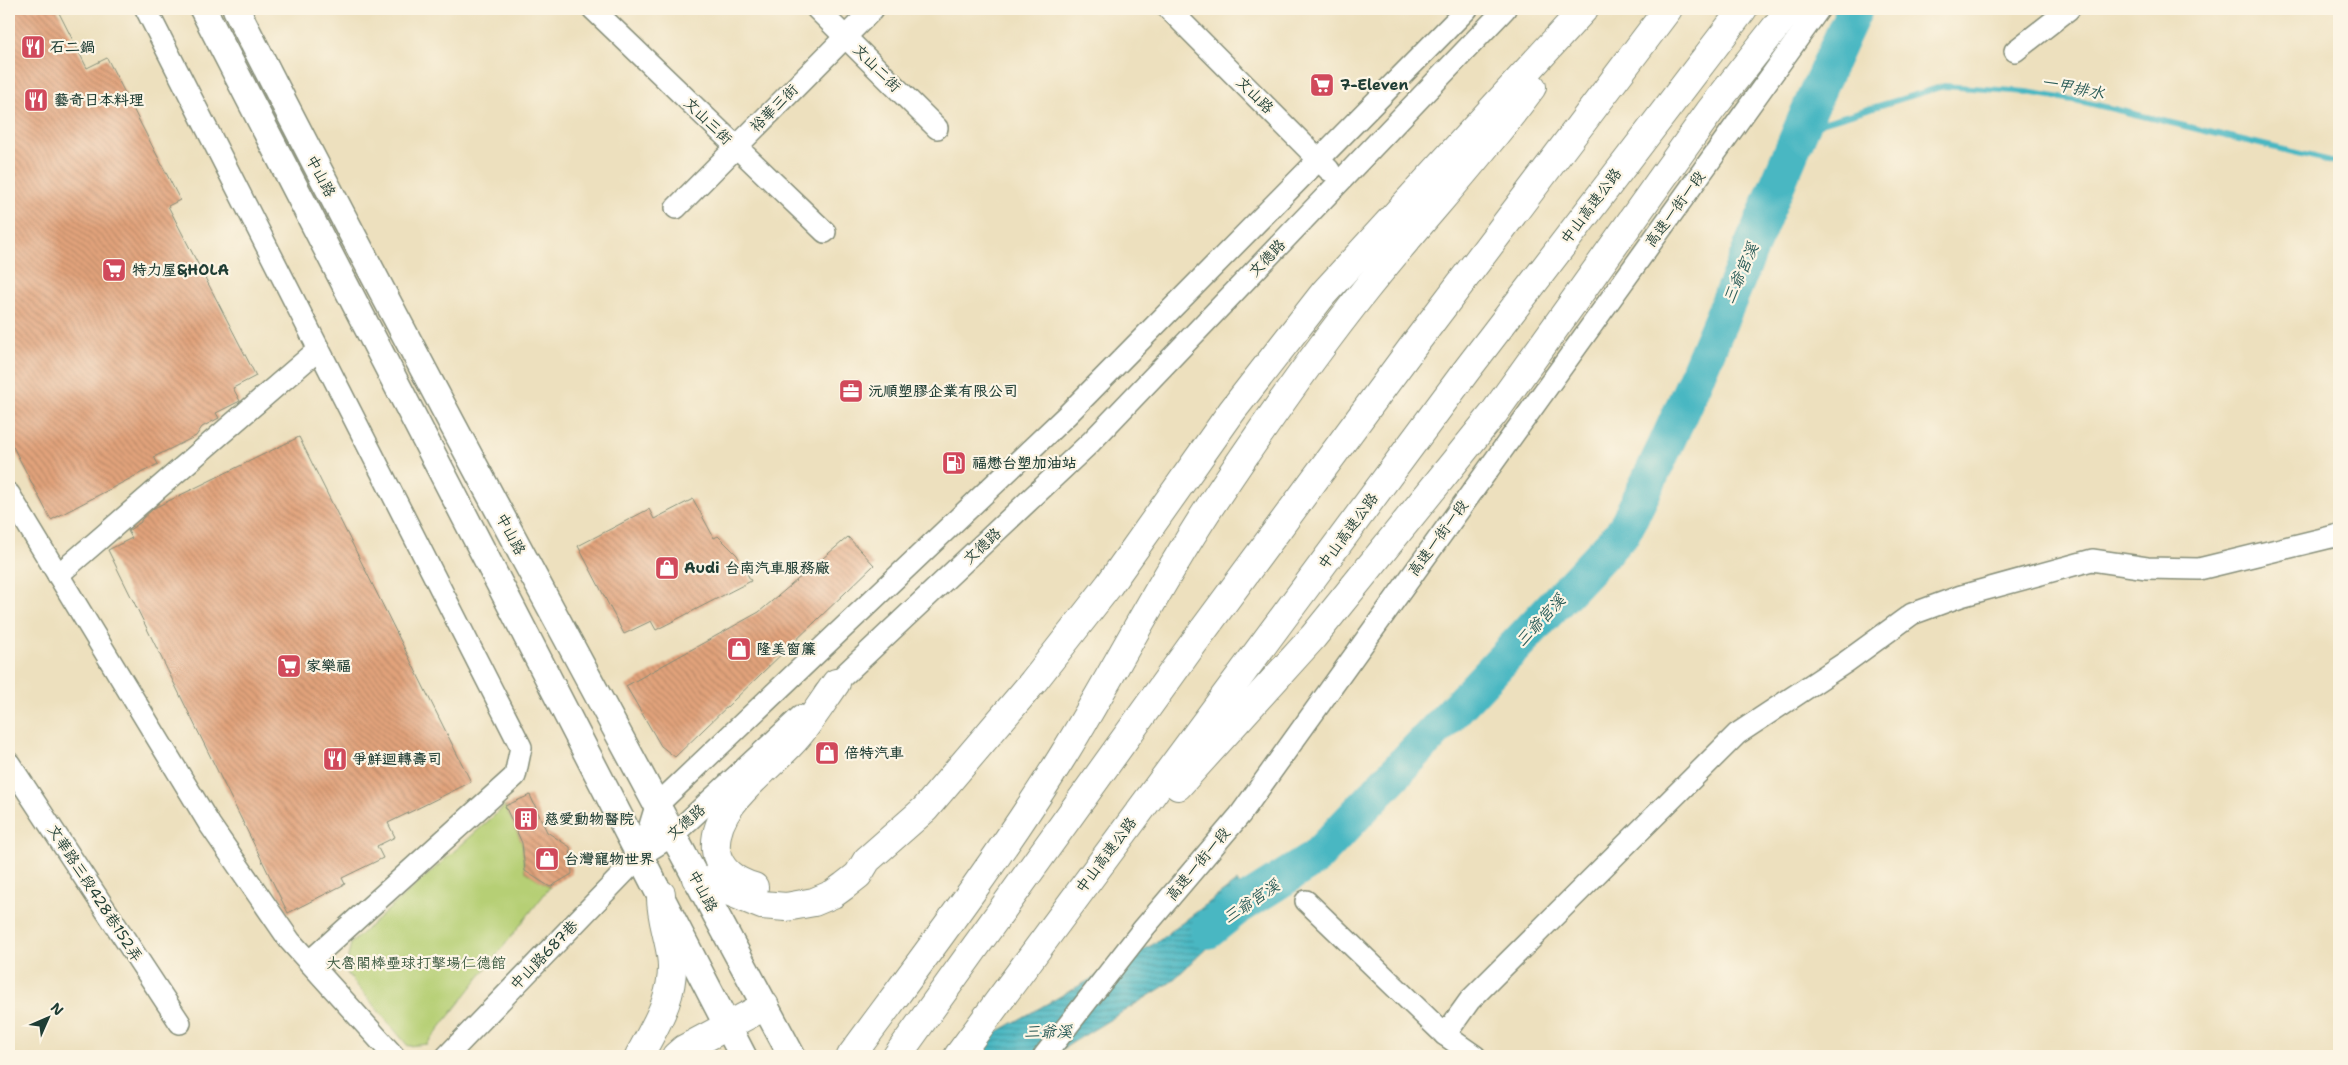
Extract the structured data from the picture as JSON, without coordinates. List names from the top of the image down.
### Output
{
  "streets": {
    "highway": ["中山高速公路"],
    "main road": ["中山路"],
    "street": [
      "文山二街",
      "文山路",
      "裕華三街",
      "文山三街",
      "高速一街一段",
      "文德路",
      "文華路三段428巷152弄",
      "中山路687巷"
    ]
  },
  "crossings": [
    ["文山二街", "裕華三街"],
    ["文山路", "文德路"],
    ["裕華三街", "文山三街"],
    ["中山路", "文德路"],
    ["中山路", "中山路687巷"],
    ["文德路", "中山路687巷"]
  ],
  "water": ["一甲排水", "三爺宮溪", "三爺溪"],
  "parks": ["大魯閣棒壘球打擊場仁德館"],
  "places": {
    "restaurant": ["石二鍋", "藝奇日本料理", "爭鮮迴轉壽司"],
    "supermarket": ["7-Eleven", "特力屋&HOLA", "家樂福"],
    "office": ["沅順塑膠企業有限公司"],
    "fuel station": ["福懋台塑加油站"],
    "shop": [
      "Audi 台南汽車服務廠",
      "隆美窗簾",
      "倍特汽車",
      "台灣寵物世界"
    ],
    "building": ["慈愛動物醫院"]
  },
  "north": "top right"
}
